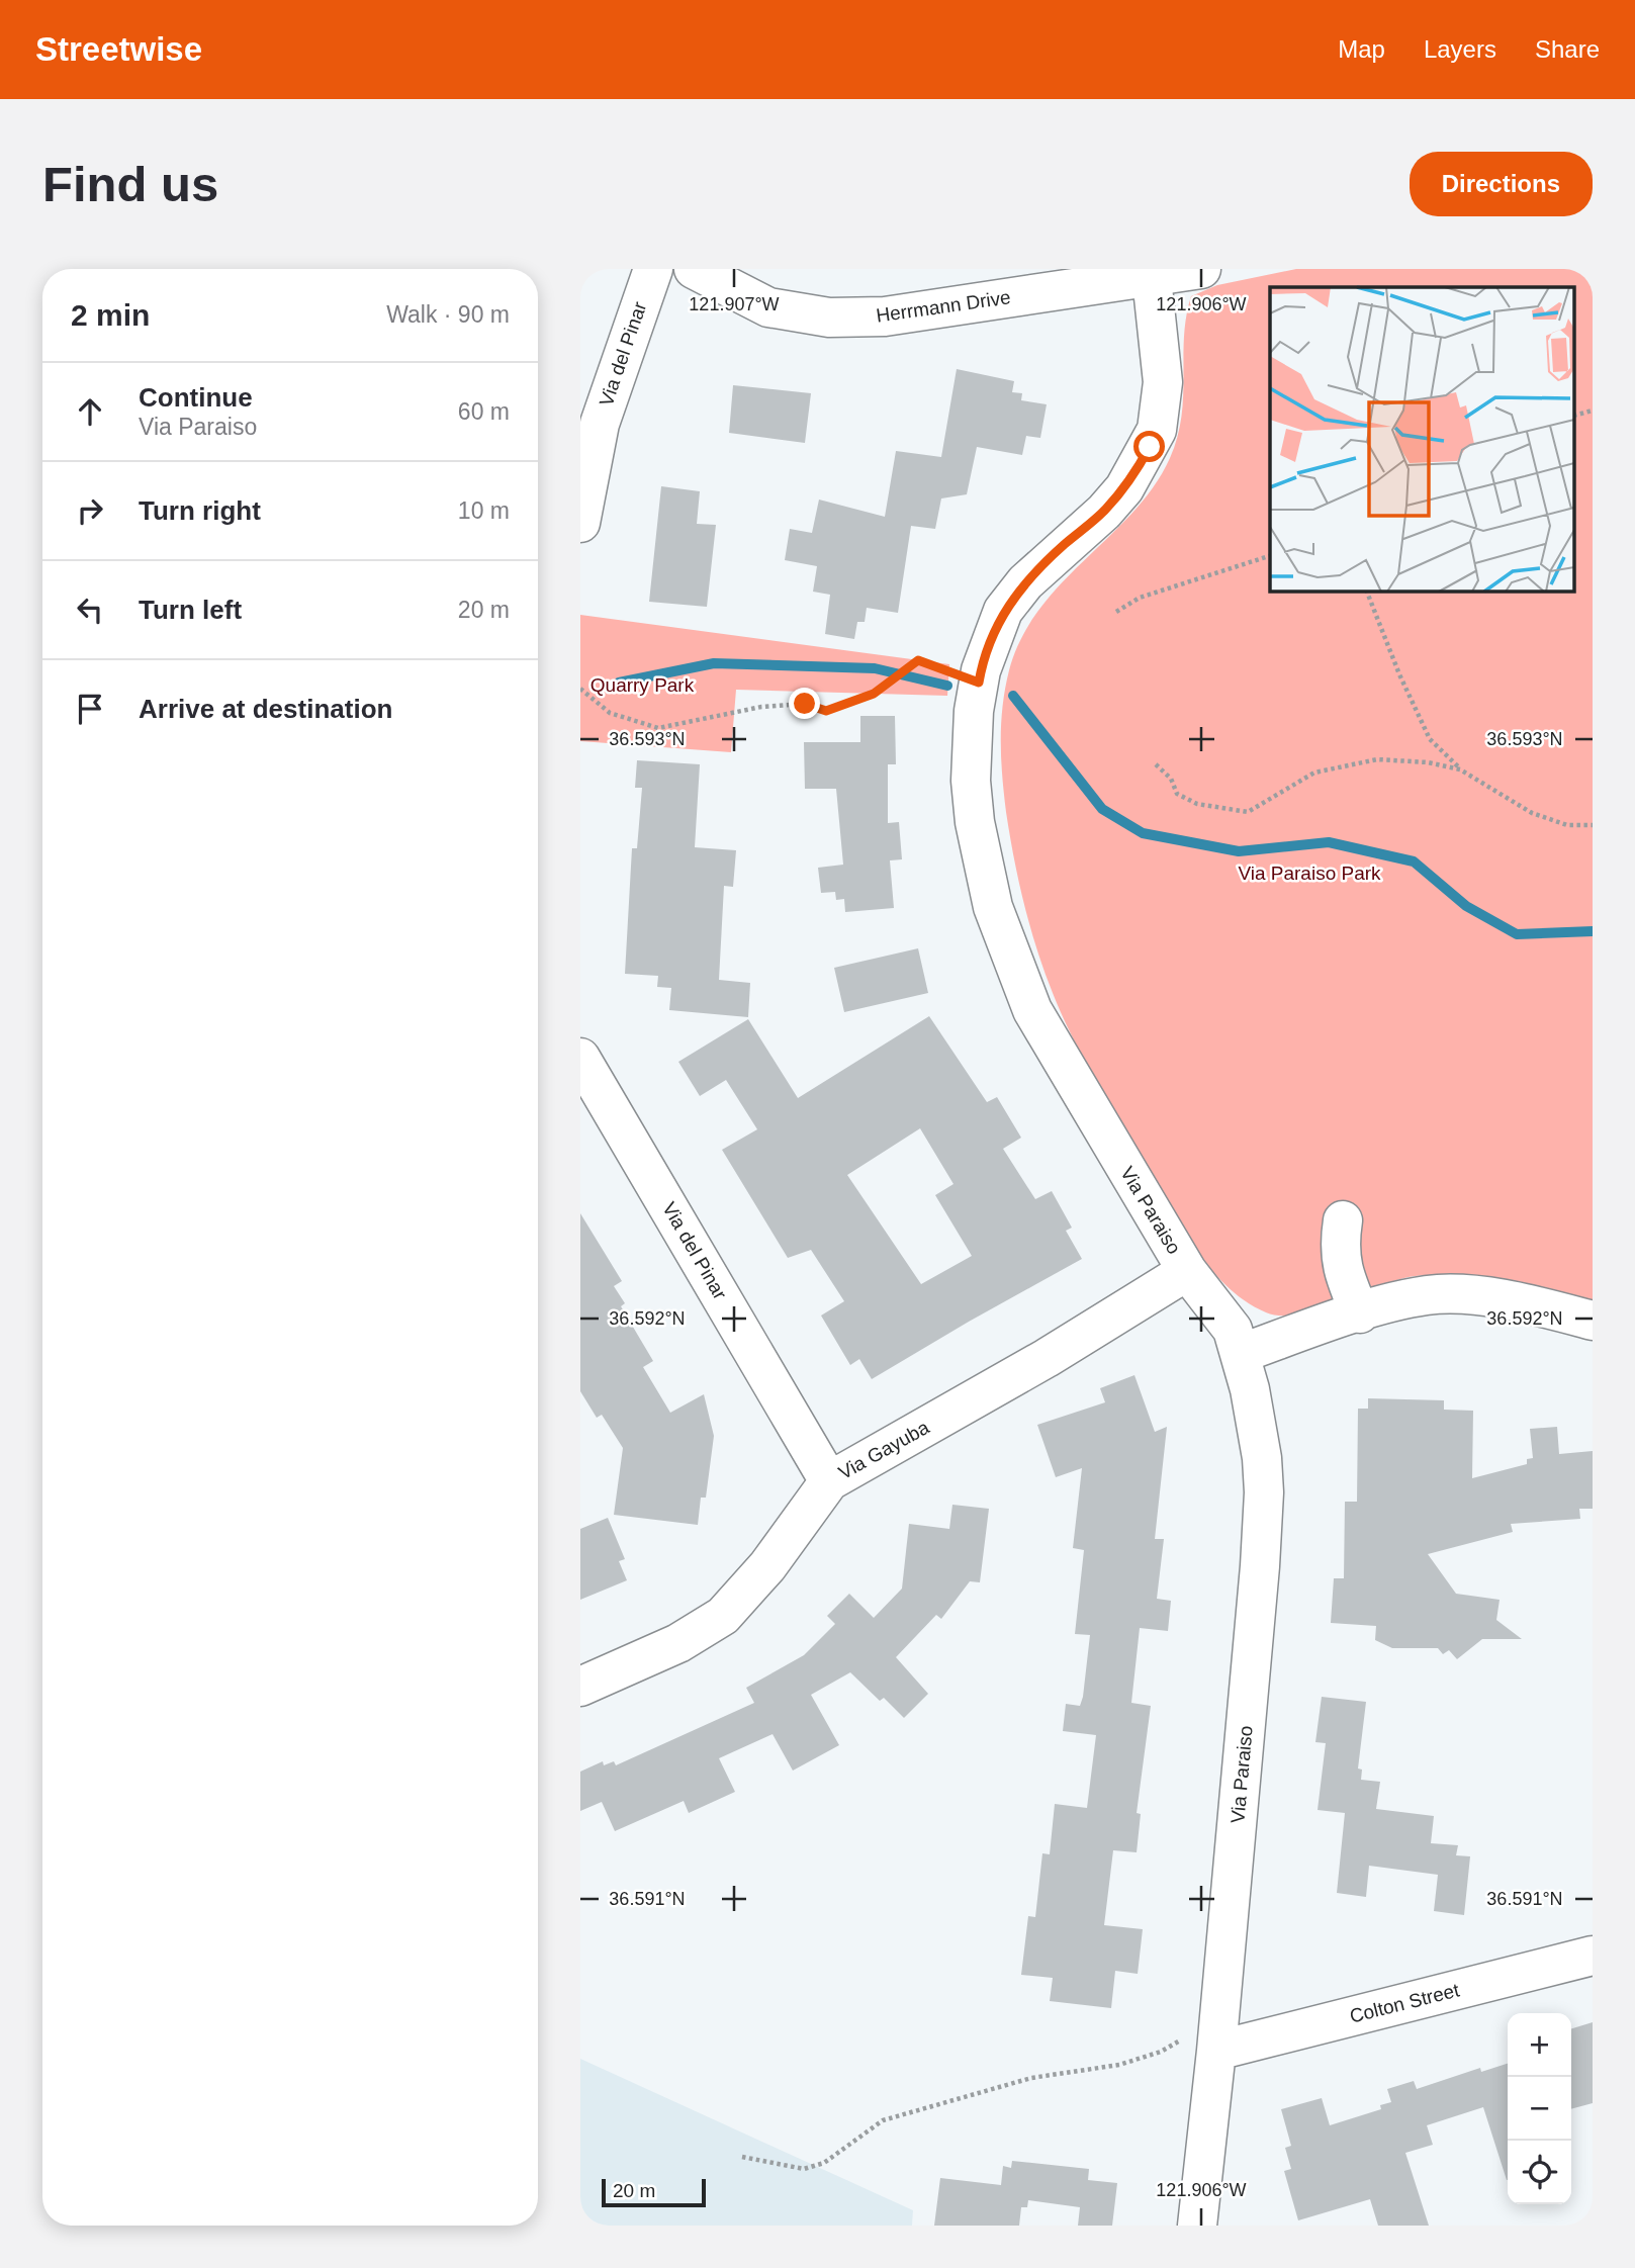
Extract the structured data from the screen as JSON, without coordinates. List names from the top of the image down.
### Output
{
  "streets": {
    "street": [
      "Herrmann Drive",
      "Via del Pinar",
      "Via Paraiso",
      "Via Gayuba",
      "Colton Street"
    ]
  },
  "crossings": [
    ["Herrmann Drive", "Via Paraiso"],
    ["Via del Pinar", "Via Gayuba"],
    ["Via Paraiso", "Via Gayuba"],
    ["Via Paraiso", "Colton Street"]
  ],
  "parks": ["Quarry Park", "Via Paraiso Park"],
  "scale_bar": "20 m",
  "page": {
    "header": "Streetwise",
    "nav": ["Map", "Layers", "Share"],
    "buttons": "Directions",
    "title": "Find us",
    "heading": ["2 min", "Walk · 90 m"],
    "list": [
      ["Continue", "Via Paraiso", "60 m"],
      ["Turn right", "10 m"],
      ["Turn left", "20 m"],
      "Arrive at destination"
    ],
    "map_buttons": ["+", "−"],
    "scale": "20 m"
  },
  "coordinates": [
    "121.907°W",
    "121.906°W",
    "36.593°N",
    "36.592°N",
    "36.591°N"
  ]
}
